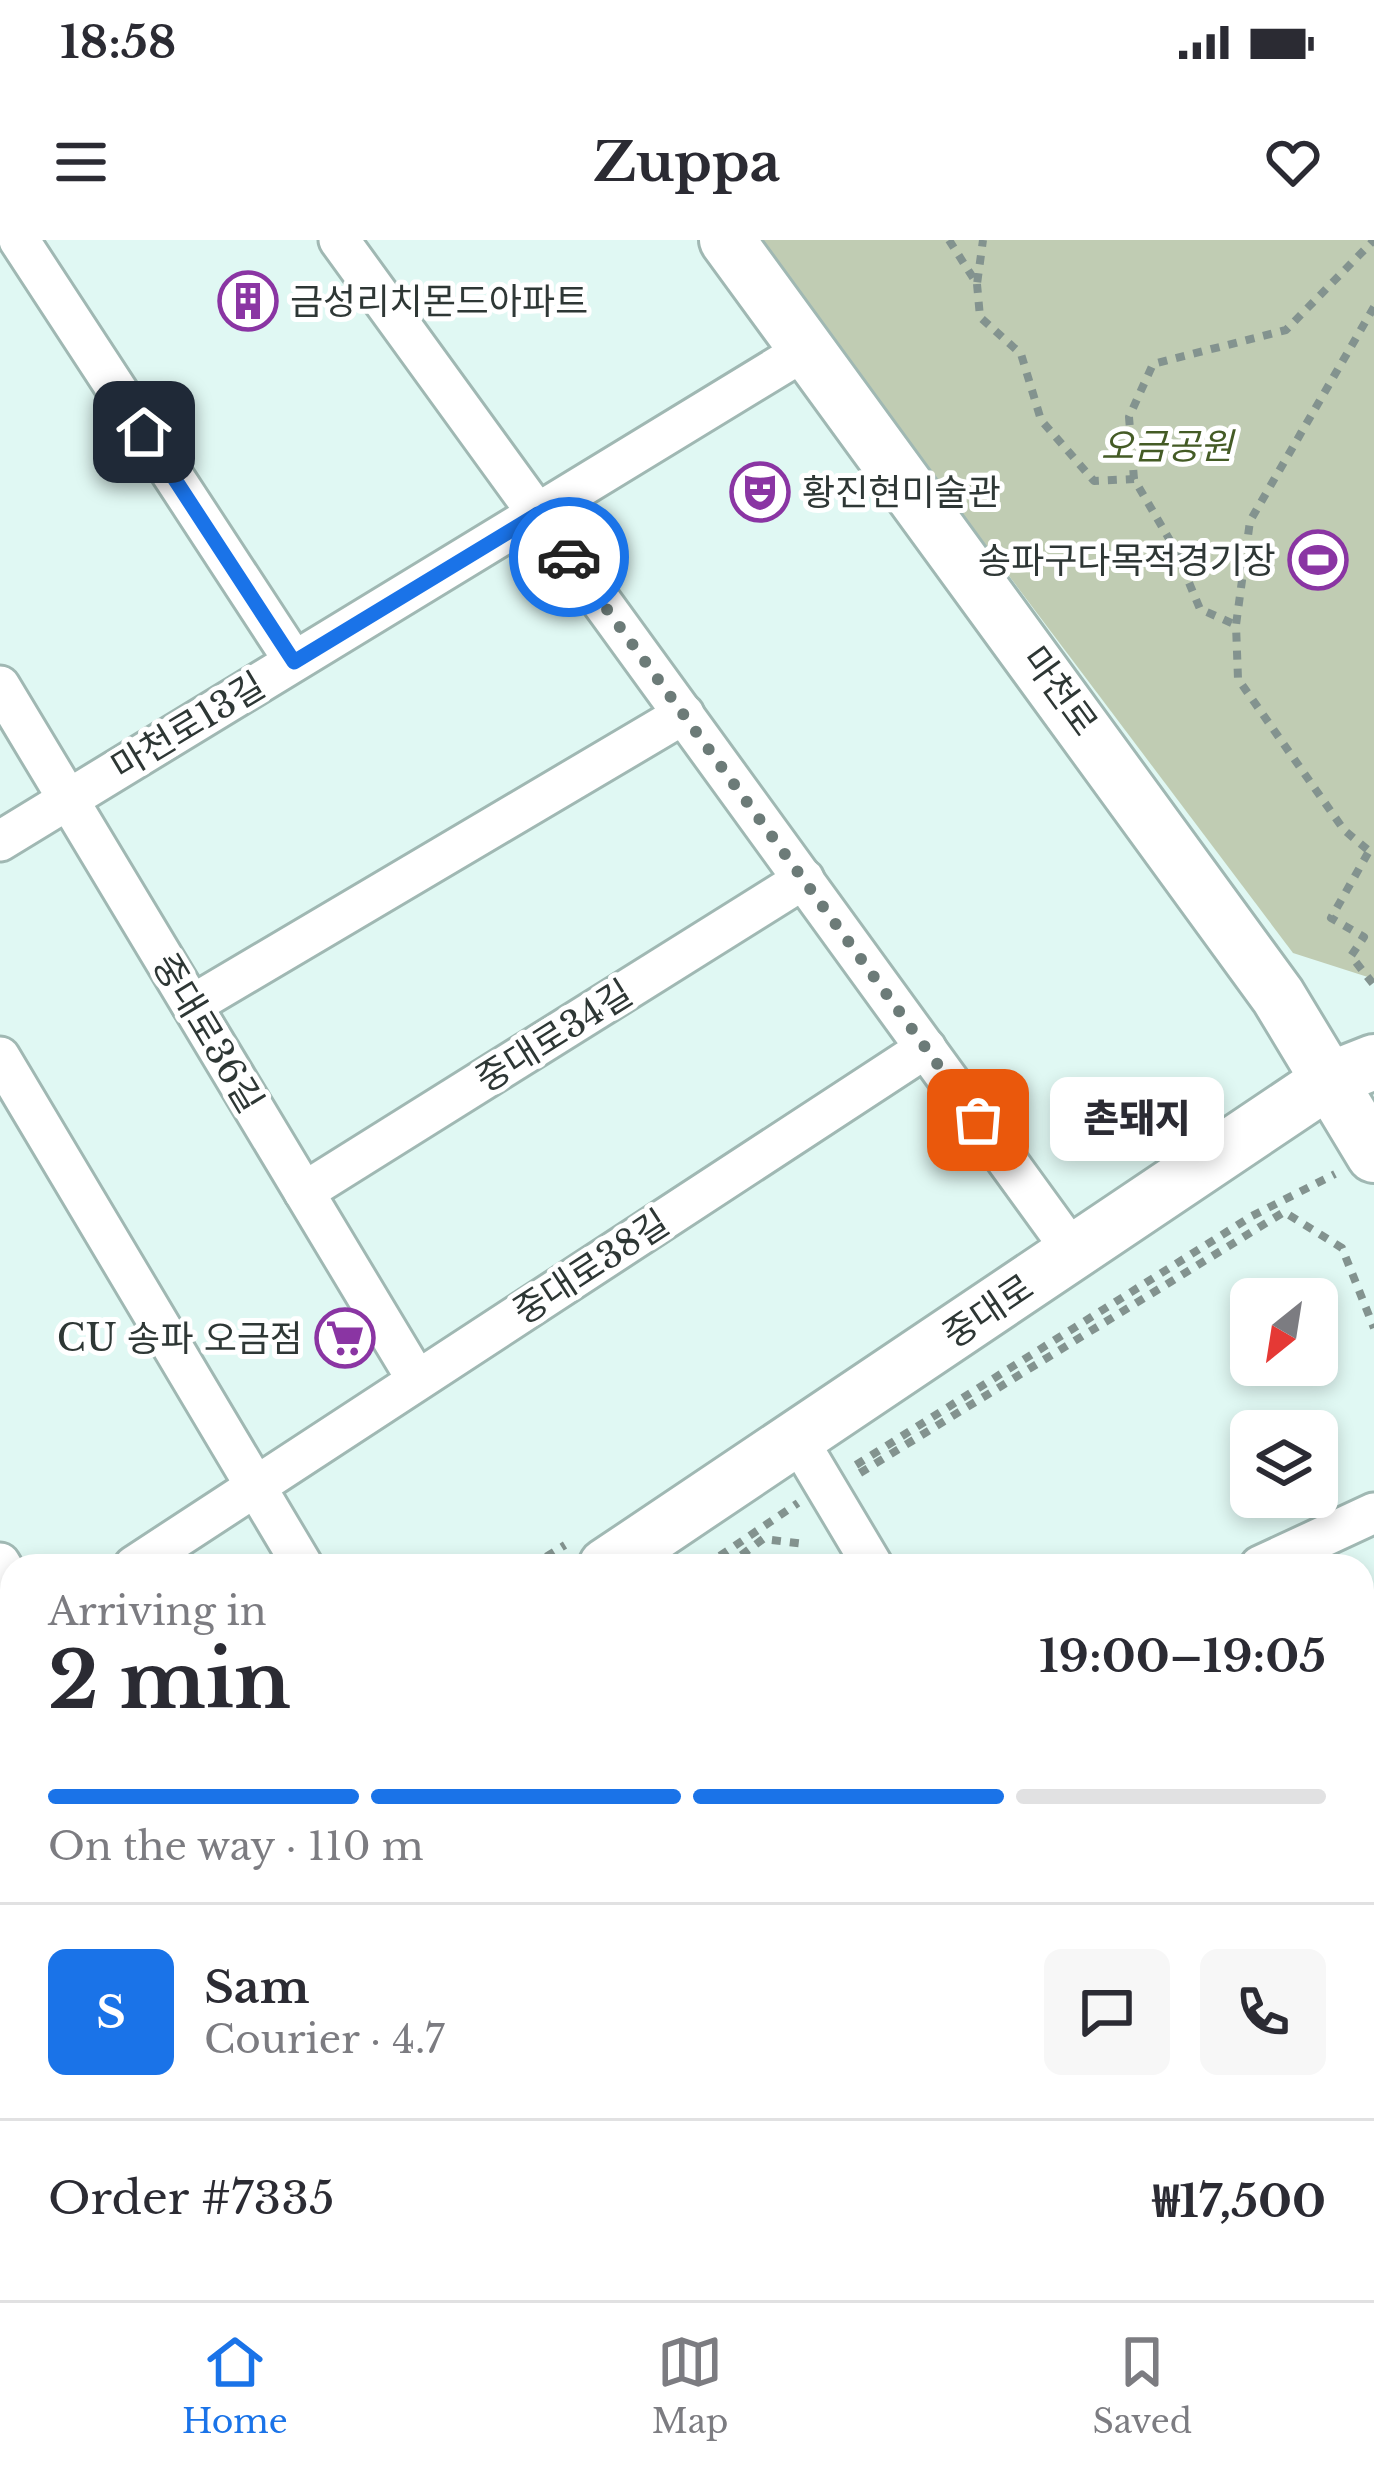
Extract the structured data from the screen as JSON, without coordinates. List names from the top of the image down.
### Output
{
  "streets": {
    "street": [
      "마천로",
      "마천로13길",
      "중대로36길",
      "중대로34길",
      "중대로38길",
      "중대로"
    ]
  },
  "crossings": [
    ["마천로", "마천로13길"],
    ["마천로", "중대로"],
    ["마천로13길", "중대로36길"],
    ["중대로36길", "중대로34길"],
    ["중대로36길", "중대로38길"]
  ],
  "parks": ["오금공원"],
  "places": {
    "building": ["금성리치몬드아파트"],
    "theatre": ["황진현미술관"],
    "sports": ["송파구다목적경기장"],
    "other": ["촌돼지"],
    "supermarket": ["CU 송파 오금점"]
  },
  "north": "bottom left",
  "page": {
    "status": "18:58",
    "header": "Zuppa",
    "bubble": "촌돼지",
    "heading": ["2 min", "Arriving in", "19:00–19:05"],
    "panel": [
      "Sam",
      "Courier · 4.7",
      "Order #7335",
      "₩17,500"
    ],
    "bar": "On the way · 110 m",
    "round": "S",
    "tabs": ["Home", "Map", "Saved"]
  }
}
